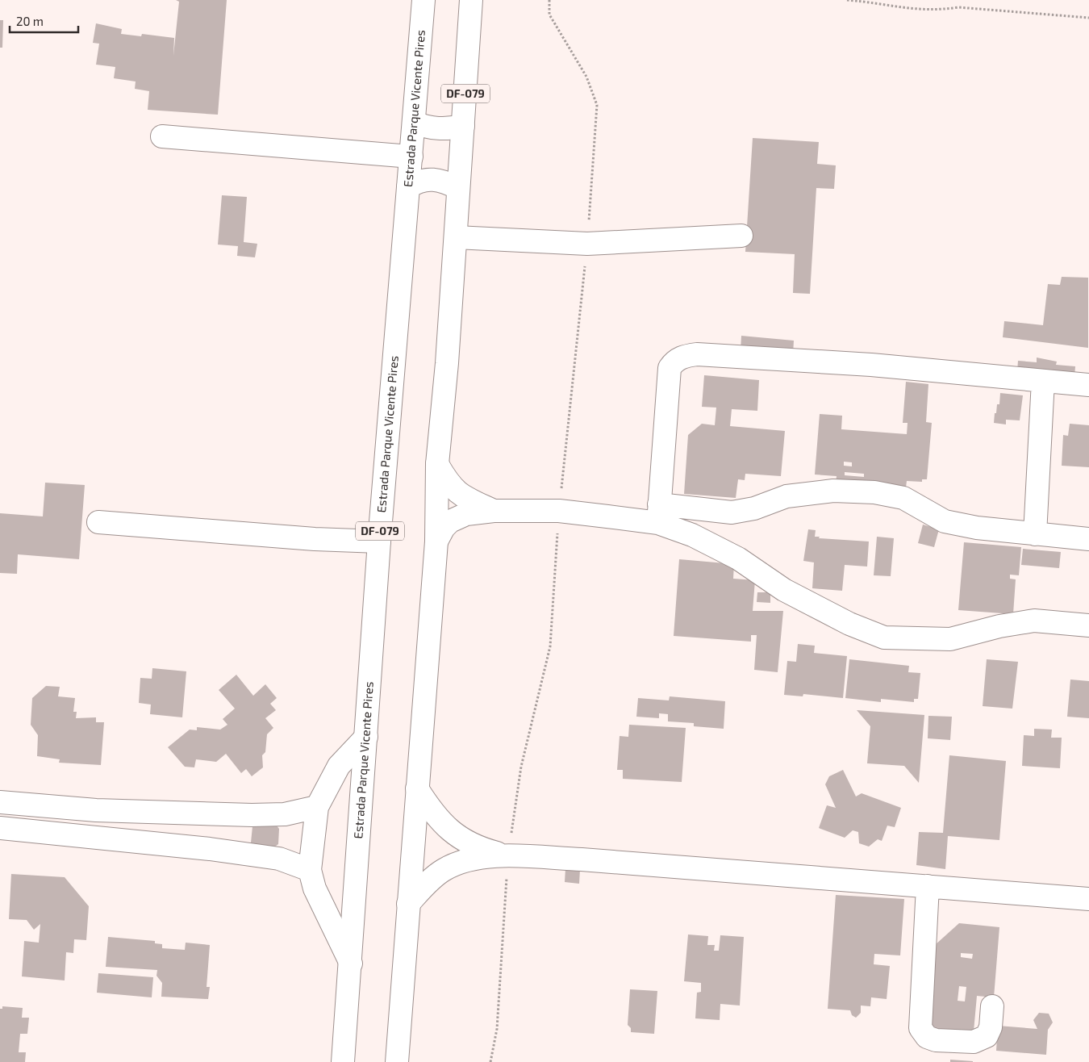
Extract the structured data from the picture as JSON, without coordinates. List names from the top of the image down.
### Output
{
  "streets": {
    "street": ["DF-079", "Estrada Parque Vicente Pires"]
  },
  "scale_bar": "20 m"
}
